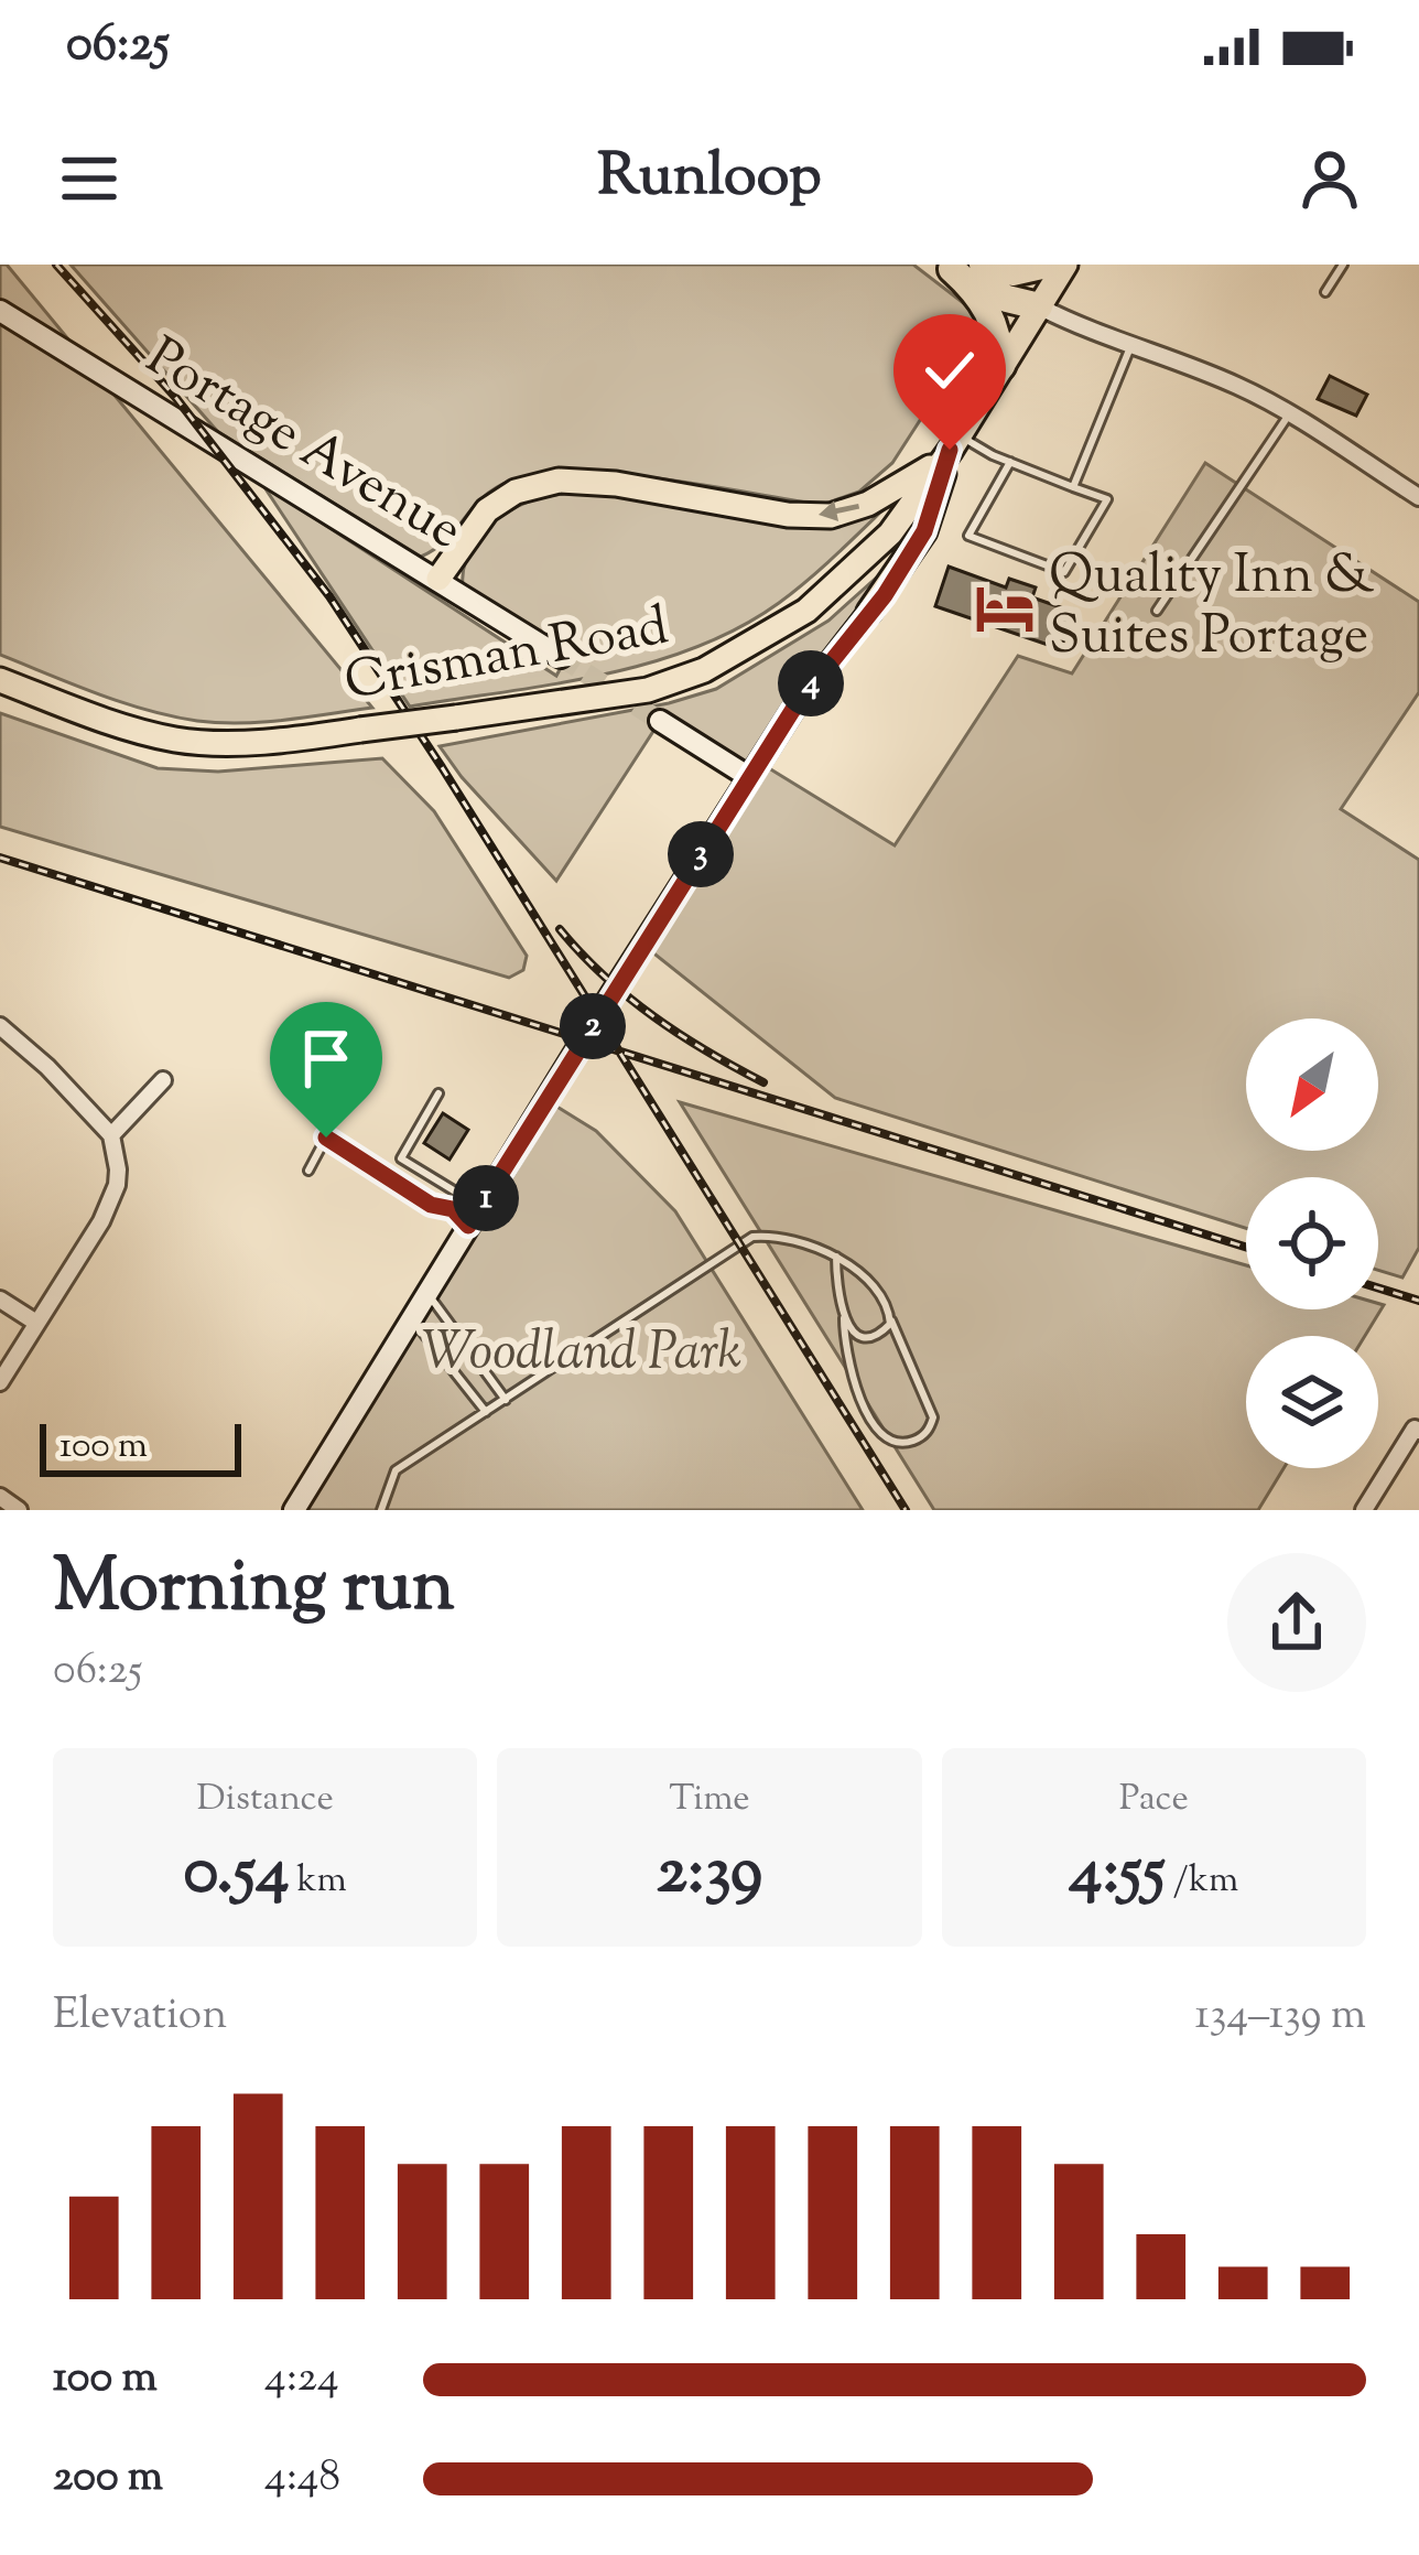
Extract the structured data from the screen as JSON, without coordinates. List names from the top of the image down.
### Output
{
  "streets": {
    "main road": ["Crisman Road"],
    "street": ["Portage Avenue"]
  },
  "parks": ["Woodland Park"],
  "places": {
    "hotel": ["Quality Inn & Suites Portage"]
  },
  "scale_bar": "100 m",
  "north": "bottom left",
  "page": {
    "status": "06:25",
    "header": "Runloop",
    "pins": [
      "4",
      "3",
      "2",
      "1"
    ],
    "scale": "100 m",
    "heading": ["Morning run", "06:25"],
    "stats": [
      ["Distance", "0.54 km"],
      ["Time", "2:39"],
      ["Pace", "4:55 /km"]
    ],
    "chart": ["Elevation", "134–139 m"],
    "list": [
      {
        "name": "100 m",
        "note": "4:24"
      },
      {
        "name": "200 m",
        "note": "4:48"
      }
    ]
  }
}
